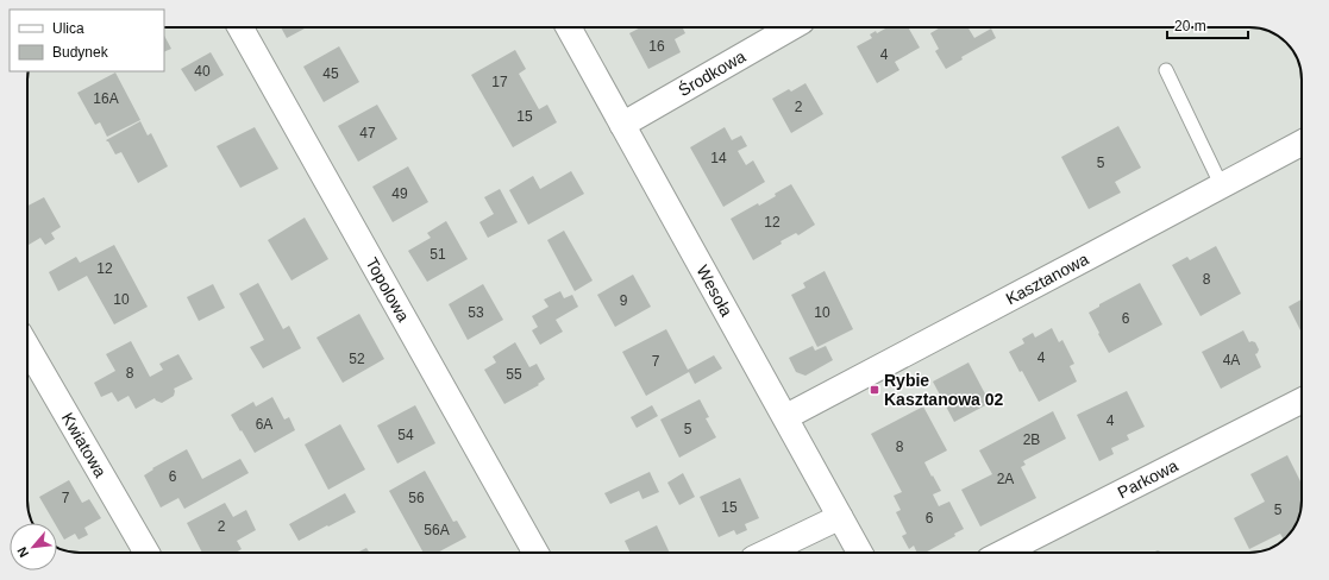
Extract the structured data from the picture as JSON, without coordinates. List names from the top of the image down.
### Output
{
  "streets": {
    "street": [
      "Środkowa",
      "Kasztanowa",
      "Topolowa",
      "Wesoła",
      "Kwiatowa",
      "Parkowa"
    ]
  },
  "crossings": [
    ["Środkowa", "Wesoła"],
    ["Kasztanowa", "Wesoła"]
  ],
  "places": {
    "transit": ["Rybie Kasztanowa 02"]
  },
  "house_numbers": [
    "16",
    "4",
    "40",
    "45",
    "17",
    "16A",
    "2",
    "15",
    "47",
    "14",
    "5",
    "49",
    "12",
    "51",
    "12",
    "8",
    "10",
    "9",
    "53",
    "10",
    "6",
    "4",
    "52",
    "4A",
    "7",
    "8",
    "55",
    "4",
    "6A",
    "5",
    "54",
    "2B",
    "8",
    "6",
    "2A",
    "7",
    "56",
    "15",
    "5",
    "6",
    "2",
    "56A"
  ],
  "legend": ["Ulica", "Budynek"],
  "scale_bar": "20 m",
  "north": "bottom left"
}
